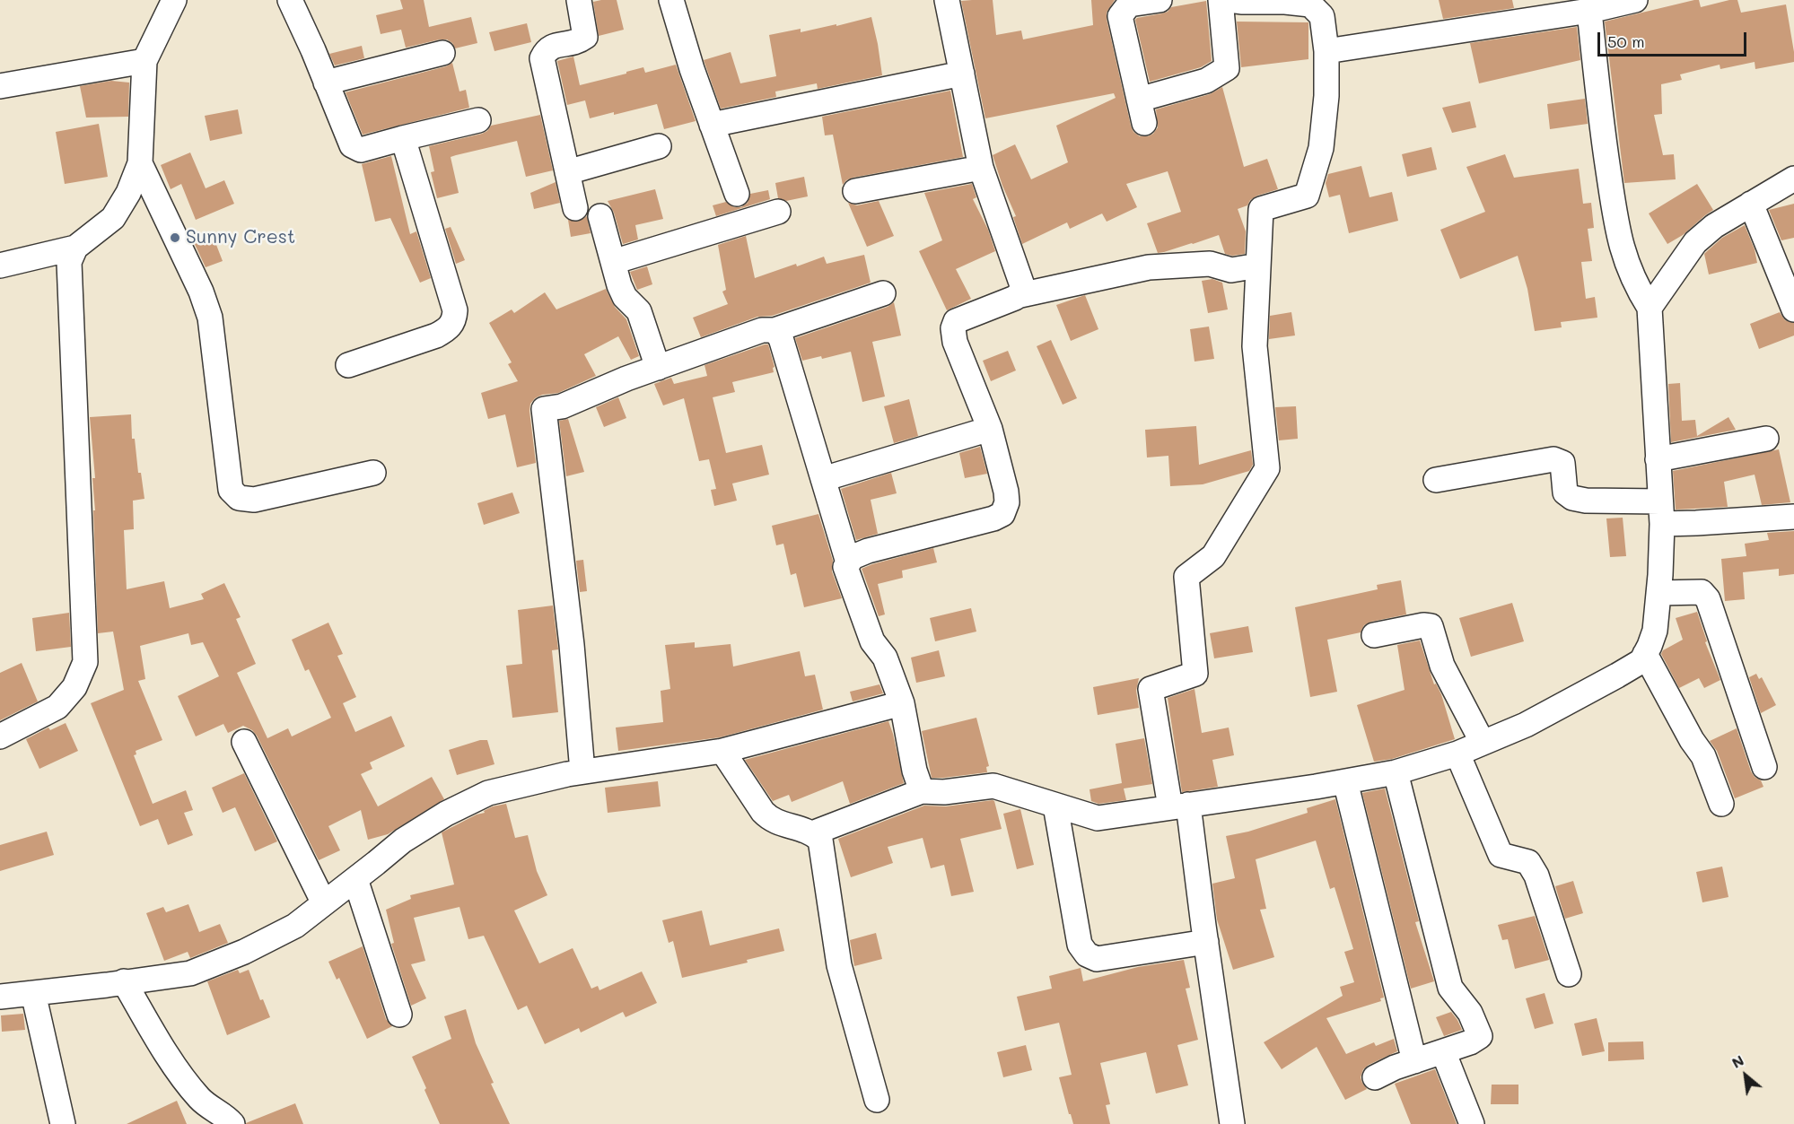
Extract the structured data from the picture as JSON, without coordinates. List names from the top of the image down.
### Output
{
  "places": ["Sunny Crest"],
  "scale_bar": "50 m",
  "north": "top left"
}
